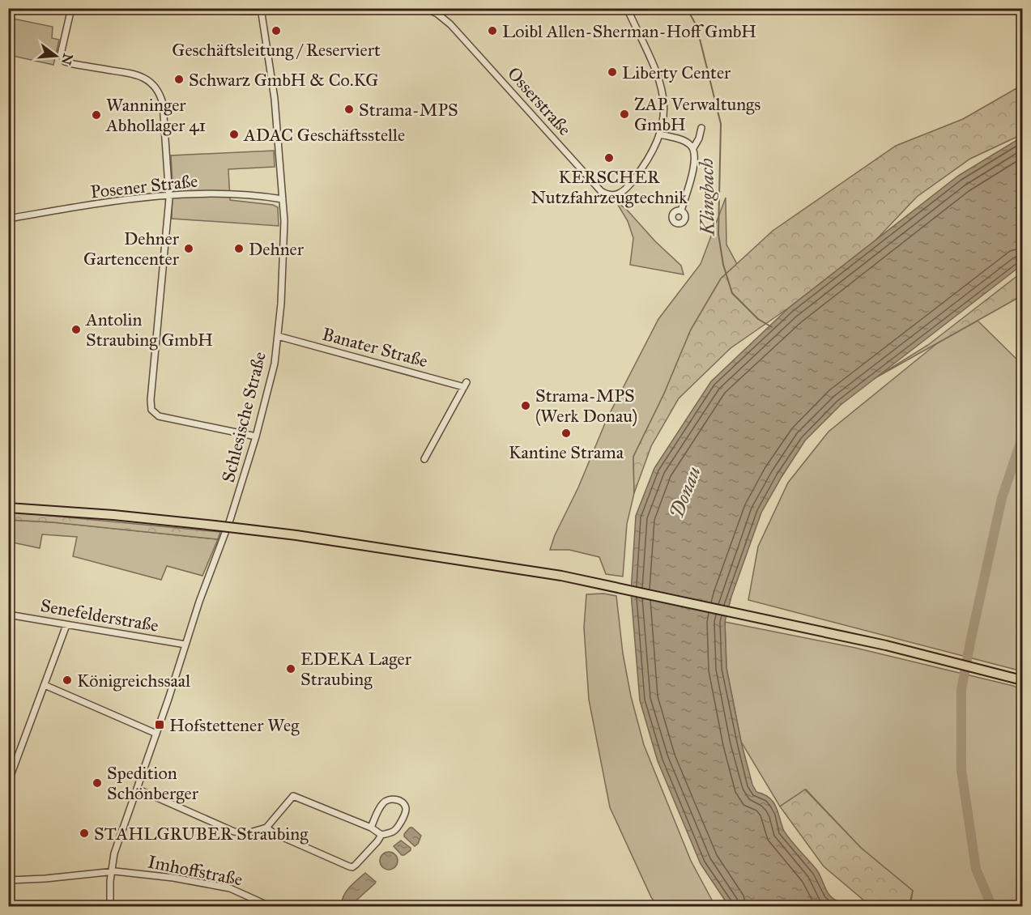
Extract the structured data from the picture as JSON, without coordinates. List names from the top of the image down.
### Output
{
  "streets": {
    "street": [
      "Osserstraße",
      "Posener Straße",
      "Banater Straße",
      "Schlesische Straße",
      "Senefelderstraße",
      "Imhoffstraße"
    ]
  },
  "crossings": [
    ["Posener Straße", "Schlesische Straße"],
    ["Banater Straße", "Schlesische Straße"],
    ["Schlesische Straße", "Senefelderstraße"],
    ["Schlesische Straße", "Imhoffstraße"]
  ],
  "water": ["Klingbach", "Donau"],
  "places": {
    "other": [
      "Geschäftsleitung / Reserviert",
      "Loibl Allen-Sherman-Hoff GmbH",
      "Liberty Center",
      "Schwarz GmbH & Co.KG",
      "Strama-MPS",
      "ZAP Verwaltungs GmbH",
      "Wanninger Abhollager 41",
      "ADAC Geschäftsstelle",
      "KERSCHER Nutzfahrzeugtechnik",
      "Dehner Gartencenter",
      "Dehner",
      "Antolin Straubing GmbH",
      "Strama-MPS (Werk Donau)",
      "Kantine Strama",
      "EDEKA Lager Straubing",
      "Königreichssaal",
      "Spedition Schönberger",
      "STAHLGRUBER Straubing"
    ],
    "transit": ["Hofstettener Weg"]
  },
  "north": "right"
}
